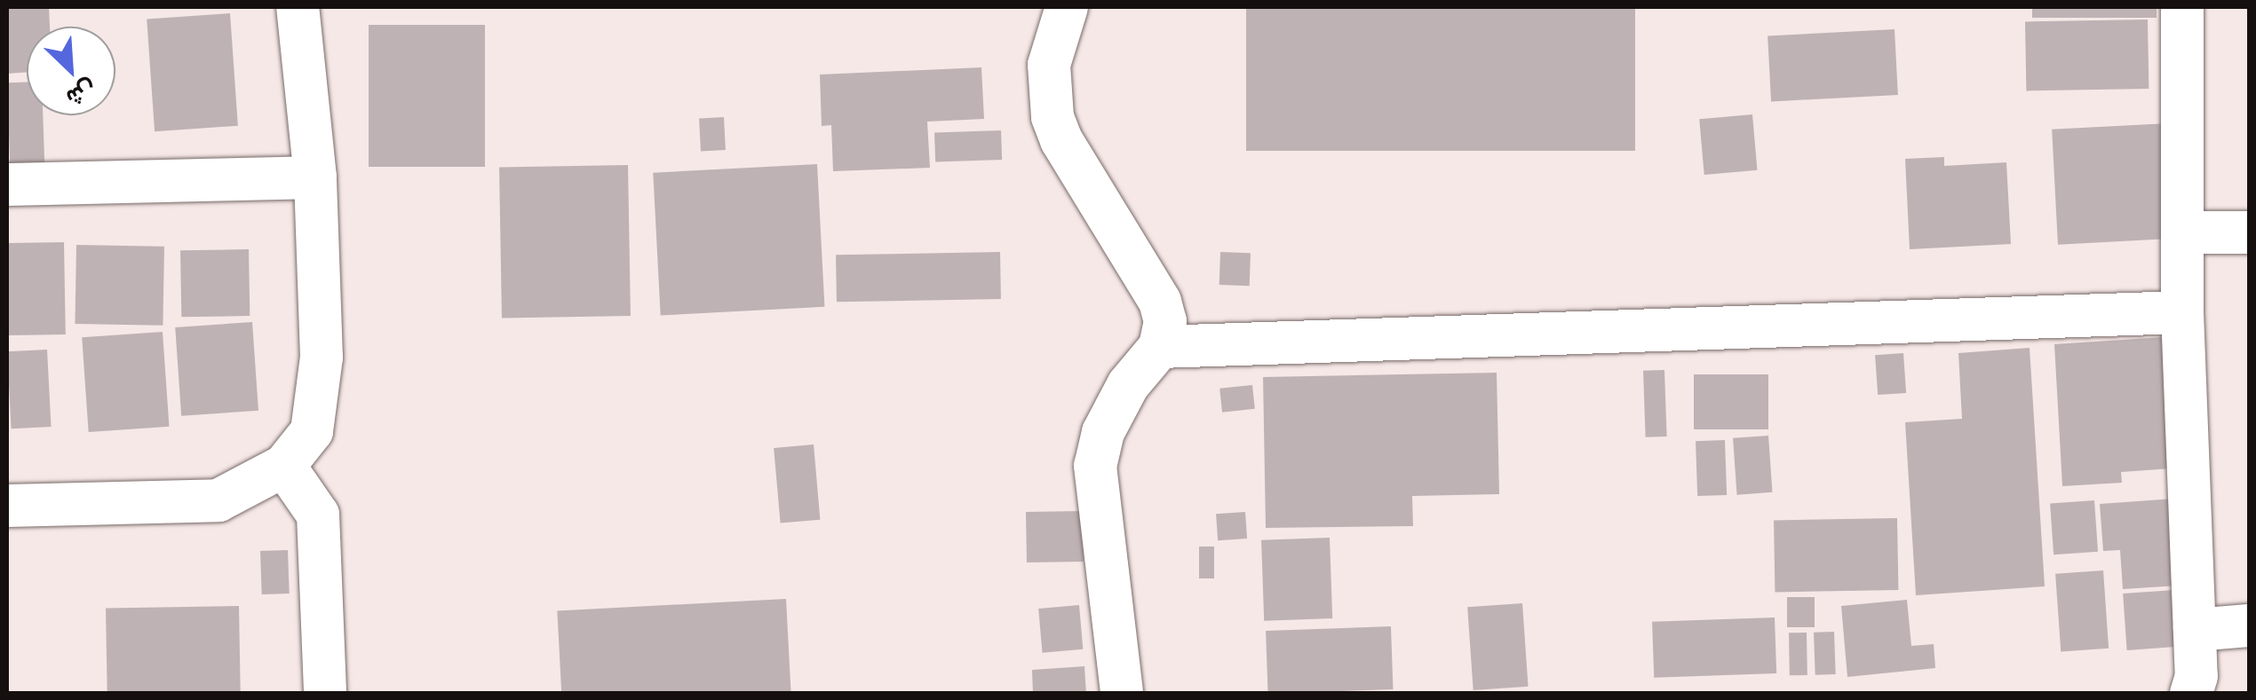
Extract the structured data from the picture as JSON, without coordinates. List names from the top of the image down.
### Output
{
  "north": "bottom right"
}
